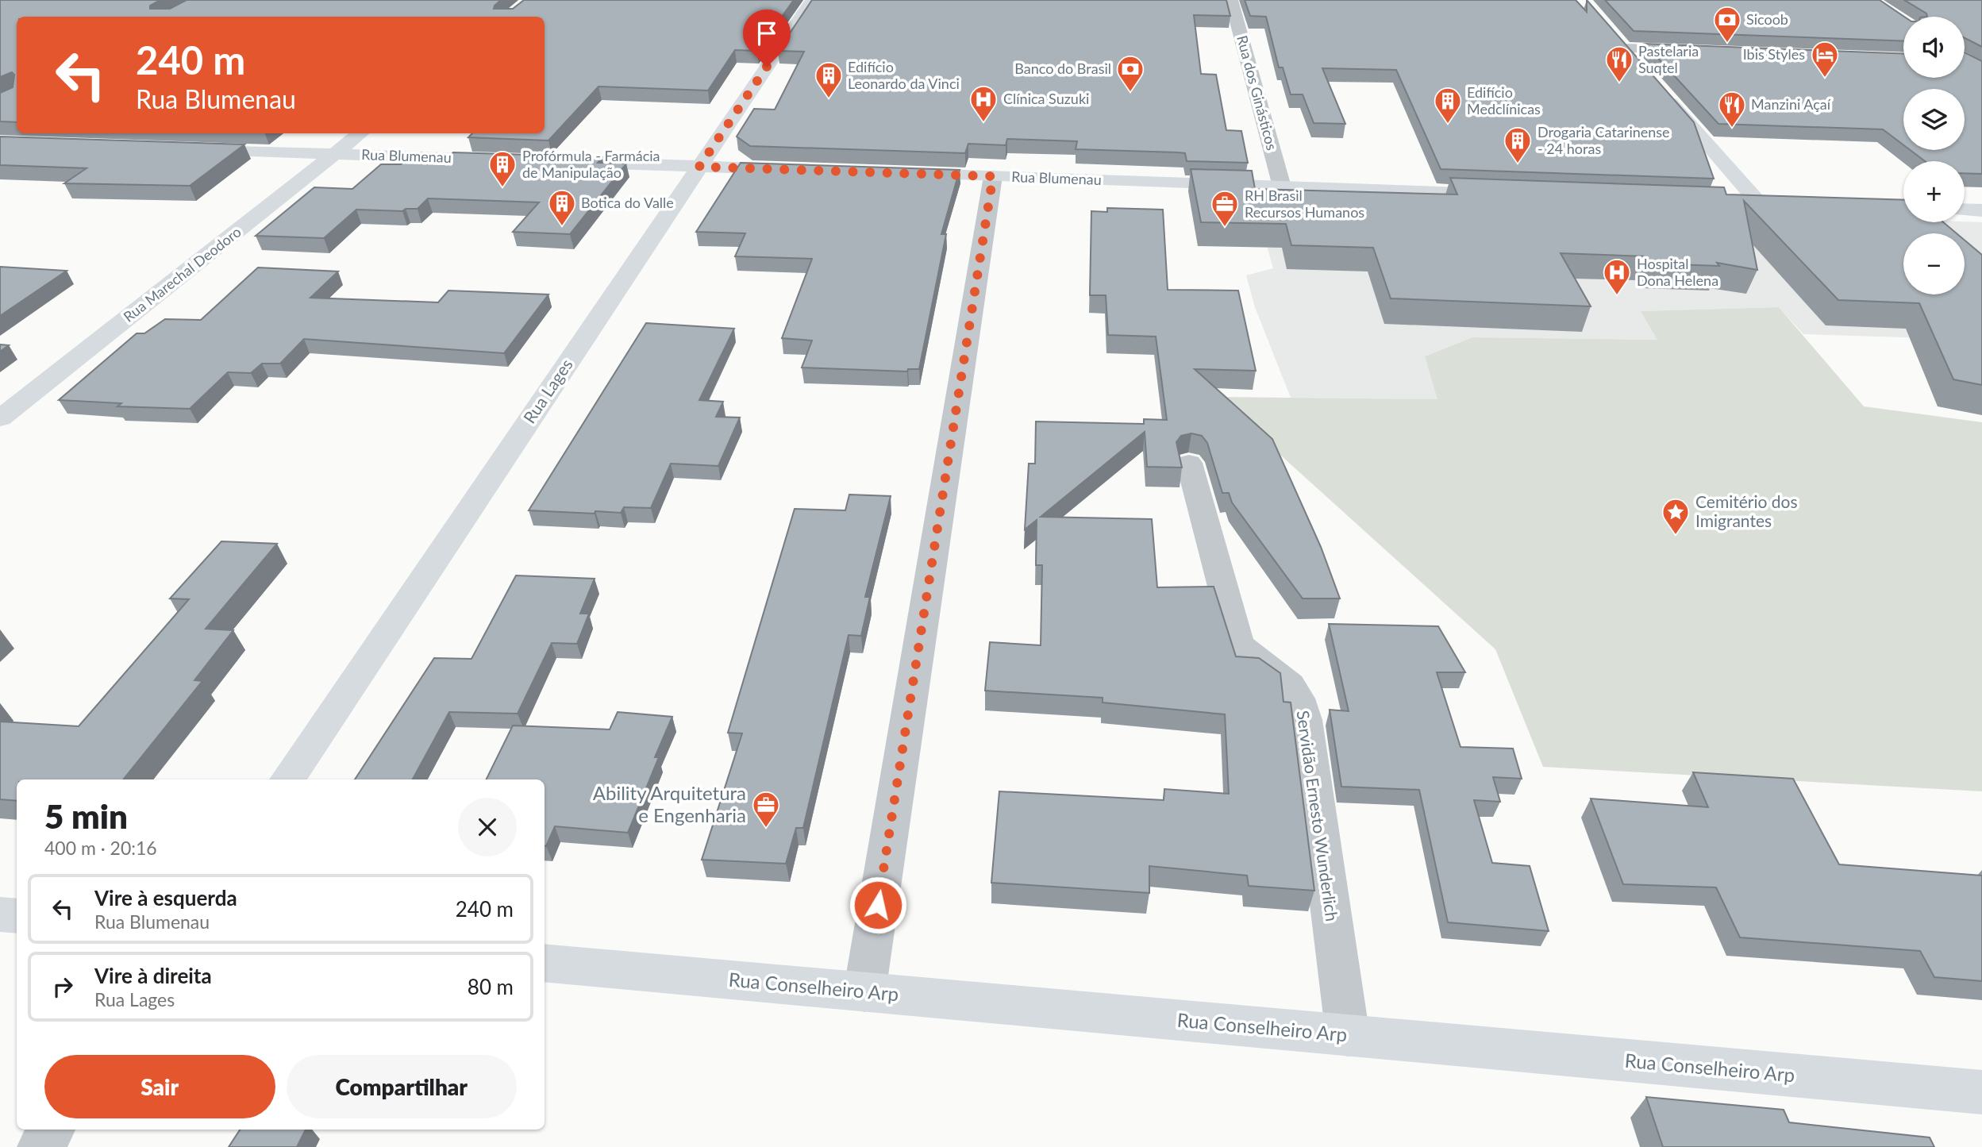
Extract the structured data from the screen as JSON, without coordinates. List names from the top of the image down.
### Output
{
  "streets": {
    "main road": [
      "Rua Blumenau",
      "Rua Marechal Deodoro",
      "Rua Lages",
      "Rua Conselheiro Arp"
    ],
    "street": ["Rua dos Ginásticos", "Servidão Ernesto Wunderlich"]
  },
  "crossings": [
    ["Rua dos Ginásticos", "Rua Blumenau"],
    ["Rua Blumenau", "Rua Marechal Deodoro"],
    ["Servidão Ernesto Wunderlich", "Rua Conselheiro Arp"]
  ],
  "places": {
    "bank": ["Sicoob", "Banco do Brasil"],
    "hotel": ["Ibis Styles"],
    "restaurant": ["Pastelaria Suqtel", "Manzini Açaí"],
    "building": [
      "Edifício Leonardo da Vinci",
      "Edifício Medclínicas",
      "Drogaria Catarinense - 24 horas",
      "Profórmula - Farmácia de Manipulação",
      "Botica do Valle"
    ],
    "hospital": ["Clínica Suzuki", "Hospital Dona Helena"],
    "office": ["RH Brasil Recursos Humanos", "Ability Arquitetura e Engenharia"],
    "place": ["Cemitério dos Imigrantes"]
  },
  "page": {
    "map_buttons": ["+", "−"],
    "turn": ["240 m", "Rua Blumenau"],
    "heading": ["5 min", "400 m · 20:16"],
    "list": [
      {
        "name": "Vire à esquerda",
        "note": "Rua Blumenau",
        "value": "240 m"
      },
      {
        "name": "Vire à direita",
        "note": "Rua Lages",
        "value": "80 m"
      }
    ],
    "buttons": ["Sair", "Compartilhar"]
  }
}
